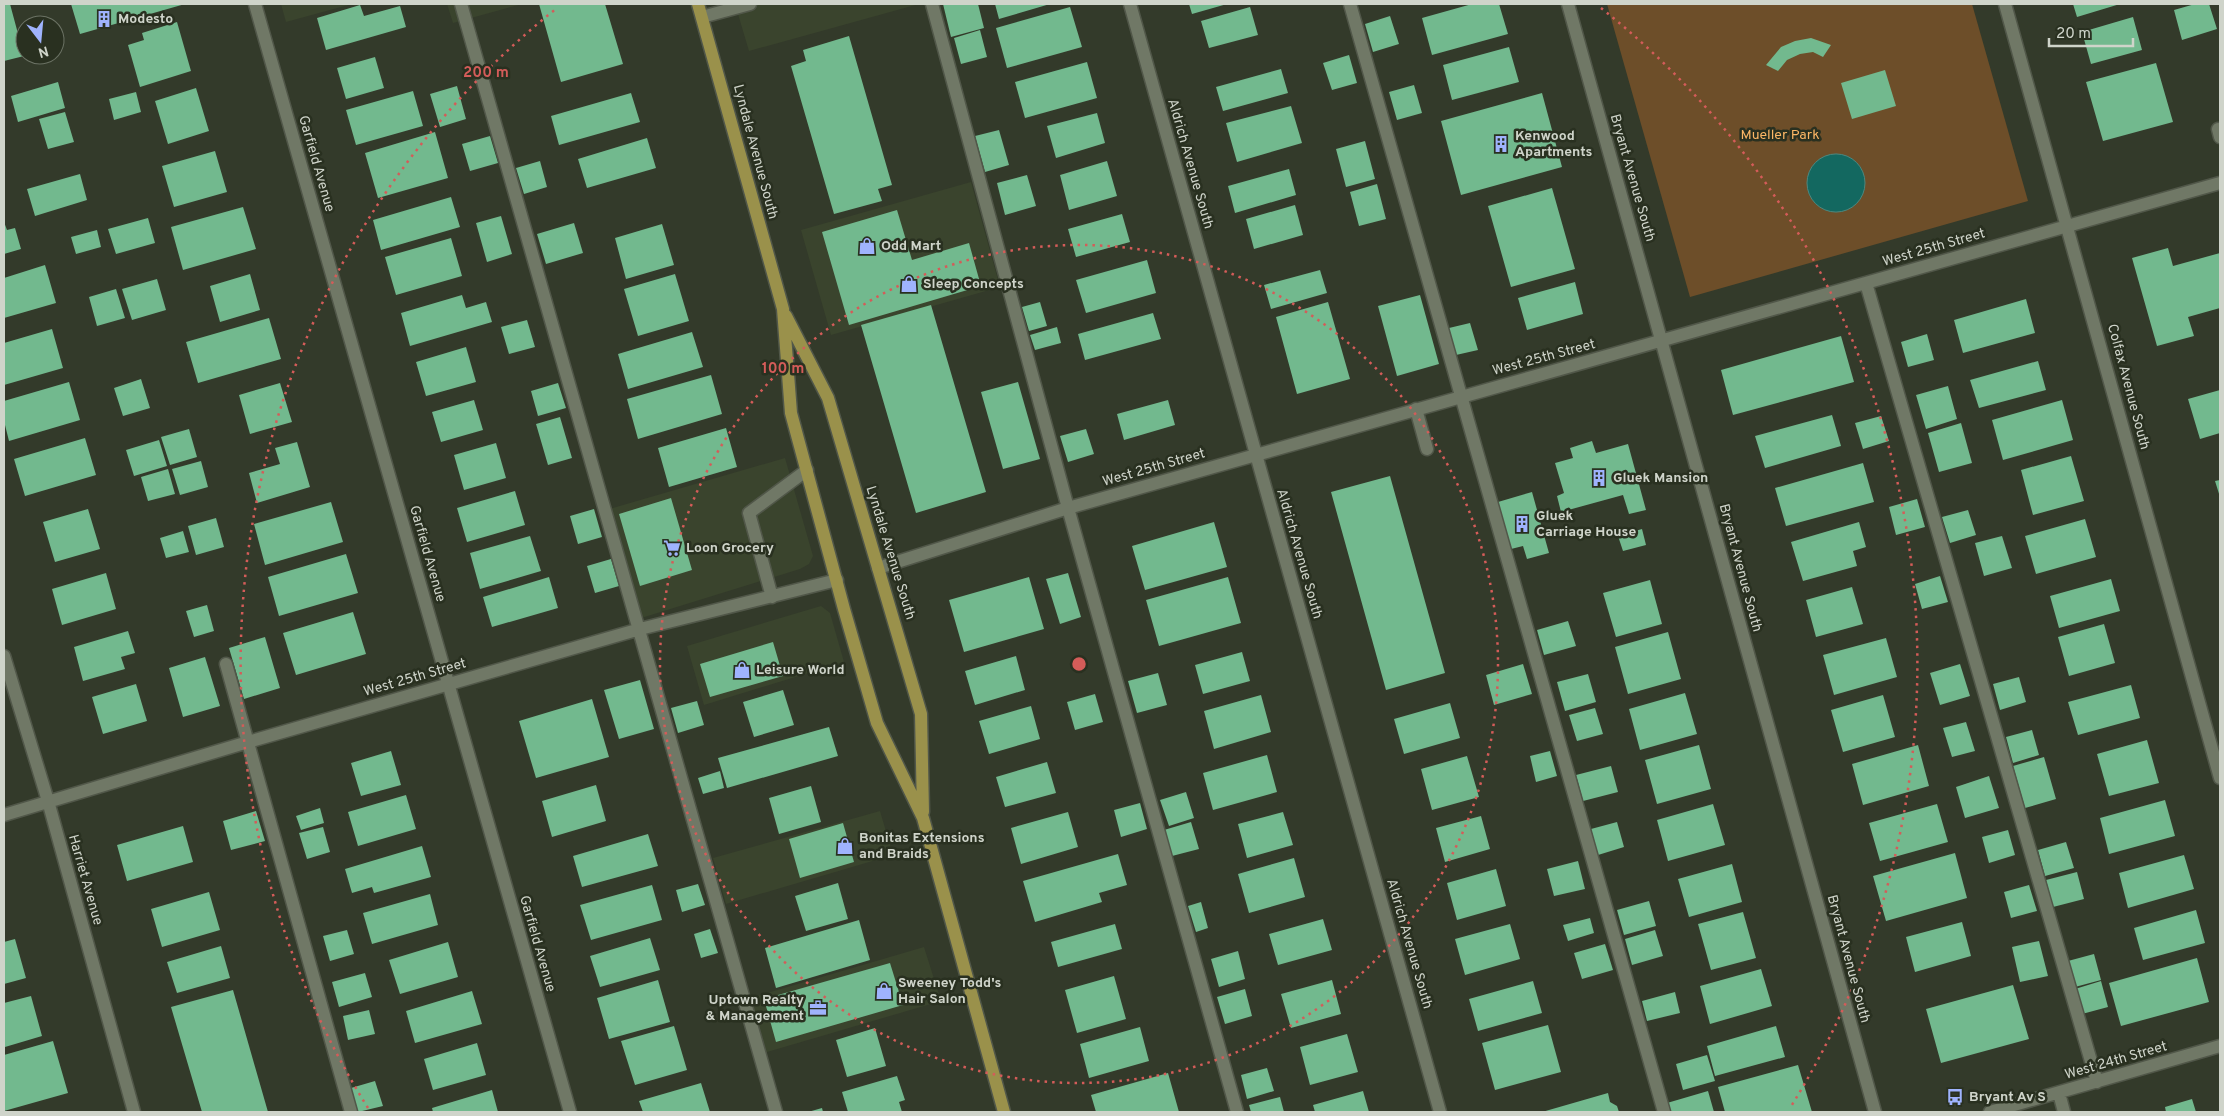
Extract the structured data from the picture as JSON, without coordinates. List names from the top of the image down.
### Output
{
  "streets": {
    "main road": ["Lyndale Avenue South"],
    "street": [
      "Garfield Avenue",
      "Aldrich Avenue South",
      "Bryant Avenue South",
      "West 25th Street",
      "Colfax Avenue South",
      "Harriet Avenue",
      "West 24th Street"
    ]
  },
  "crossings": [
    ["Lyndale Avenue South", "West 25th Street"],
    ["Garfield Avenue", "West 25th Street"],
    ["Aldrich Avenue South", "West 25th Street"],
    ["Bryant Avenue South", "West 25th Street"],
    ["West 25th Street", "Colfax Avenue South"],
    ["West 25th Street", "Harriet Avenue"]
  ],
  "parks": ["Mueller Park"],
  "places": {
    "building": [
      "Modesto",
      "Kenwood Apartments",
      "Gluek Mansion",
      "Gluek Carriage House"
    ],
    "shop": [
      "Odd Mart",
      "Sleep Concepts",
      "Leisure World",
      "Bonitas Extensions and Braids",
      "Sweeney Todd's Hair Salon"
    ],
    "supermarket": ["Loon Grocery"],
    "office": ["Uptown Realty & Management"],
    "bus stop": ["Bryant Av S"]
  },
  "scale_bar": "20 m",
  "north": "bottom",
  "rings": ["200 m", "100 m"]
}
